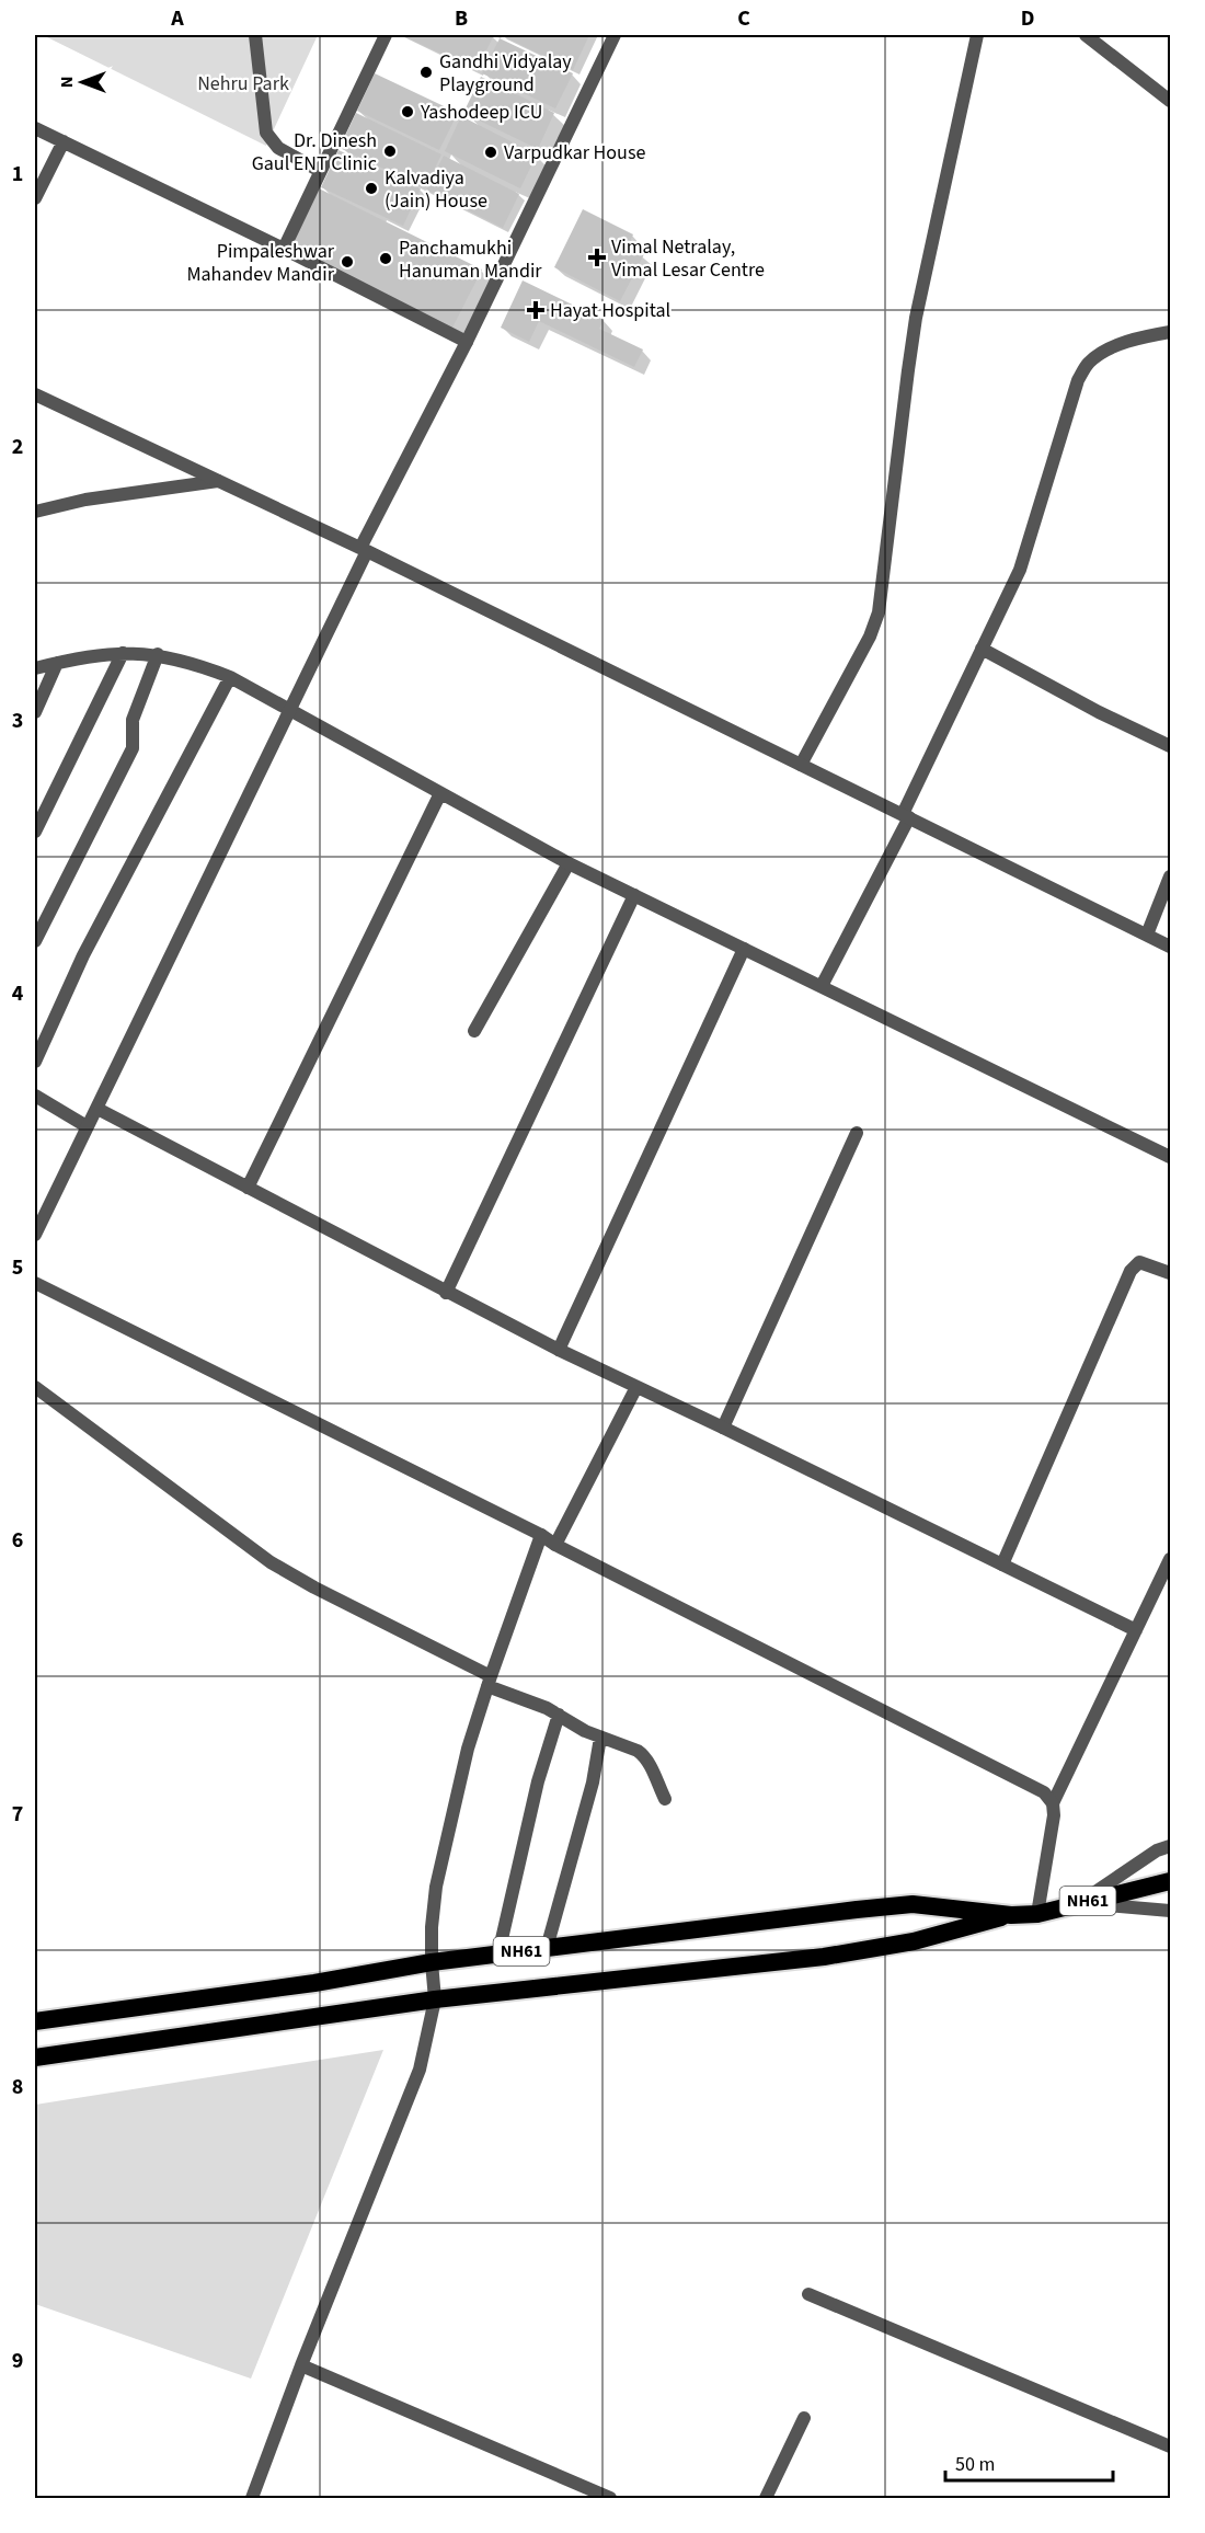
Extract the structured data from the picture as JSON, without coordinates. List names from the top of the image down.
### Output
{
  "streets": {
    "highway": ["NH61"]
  },
  "parks": ["Nehru Park"],
  "places": {
    "other": [
      "Gandhi Vidyalay Playground",
      "Yashodeep ICU",
      "Dr. Dinesh Gaul ENT Clinic",
      "Varpudkar House",
      "Kalvadiya (Jain) House",
      "Panchamukhi Hanuman Mandir",
      "Pimpaleshwar Mahandev Mandir"
    ],
    "health": ["Vimal Netralay, Vimal Lesar Centre", "Hayat Hospital"]
  },
  "scale_bar": "50 m",
  "north": "left",
  "grid": {
    "columns": [
      "A",
      "B",
      "C",
      "D"
    ],
    "rows": [
      "1",
      "2",
      "3",
      "4",
      "5",
      "6",
      "7",
      "8",
      "9"
    ]
  }
}
